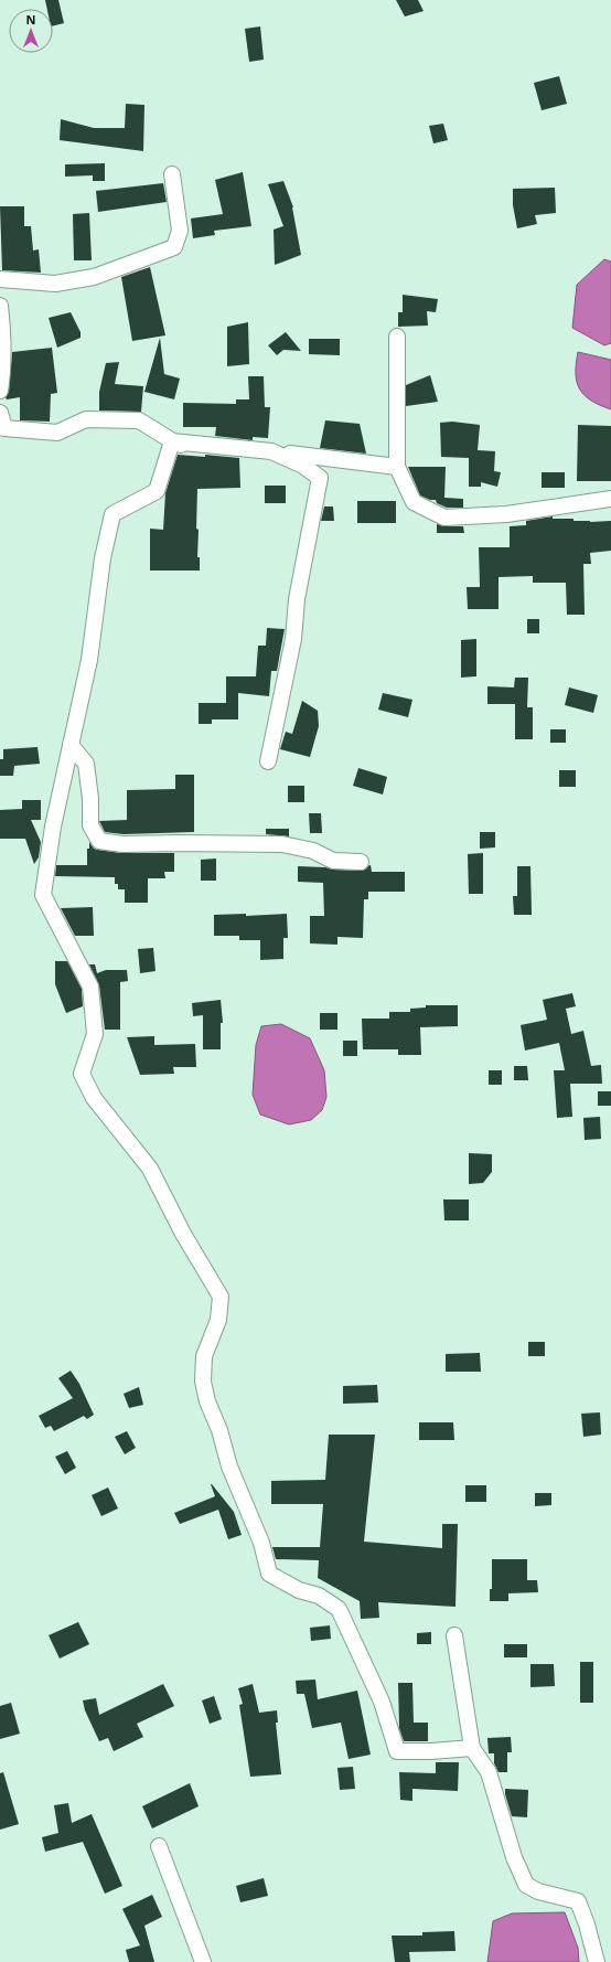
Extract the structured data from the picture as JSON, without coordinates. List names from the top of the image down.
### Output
{
  "north": "top"
}
